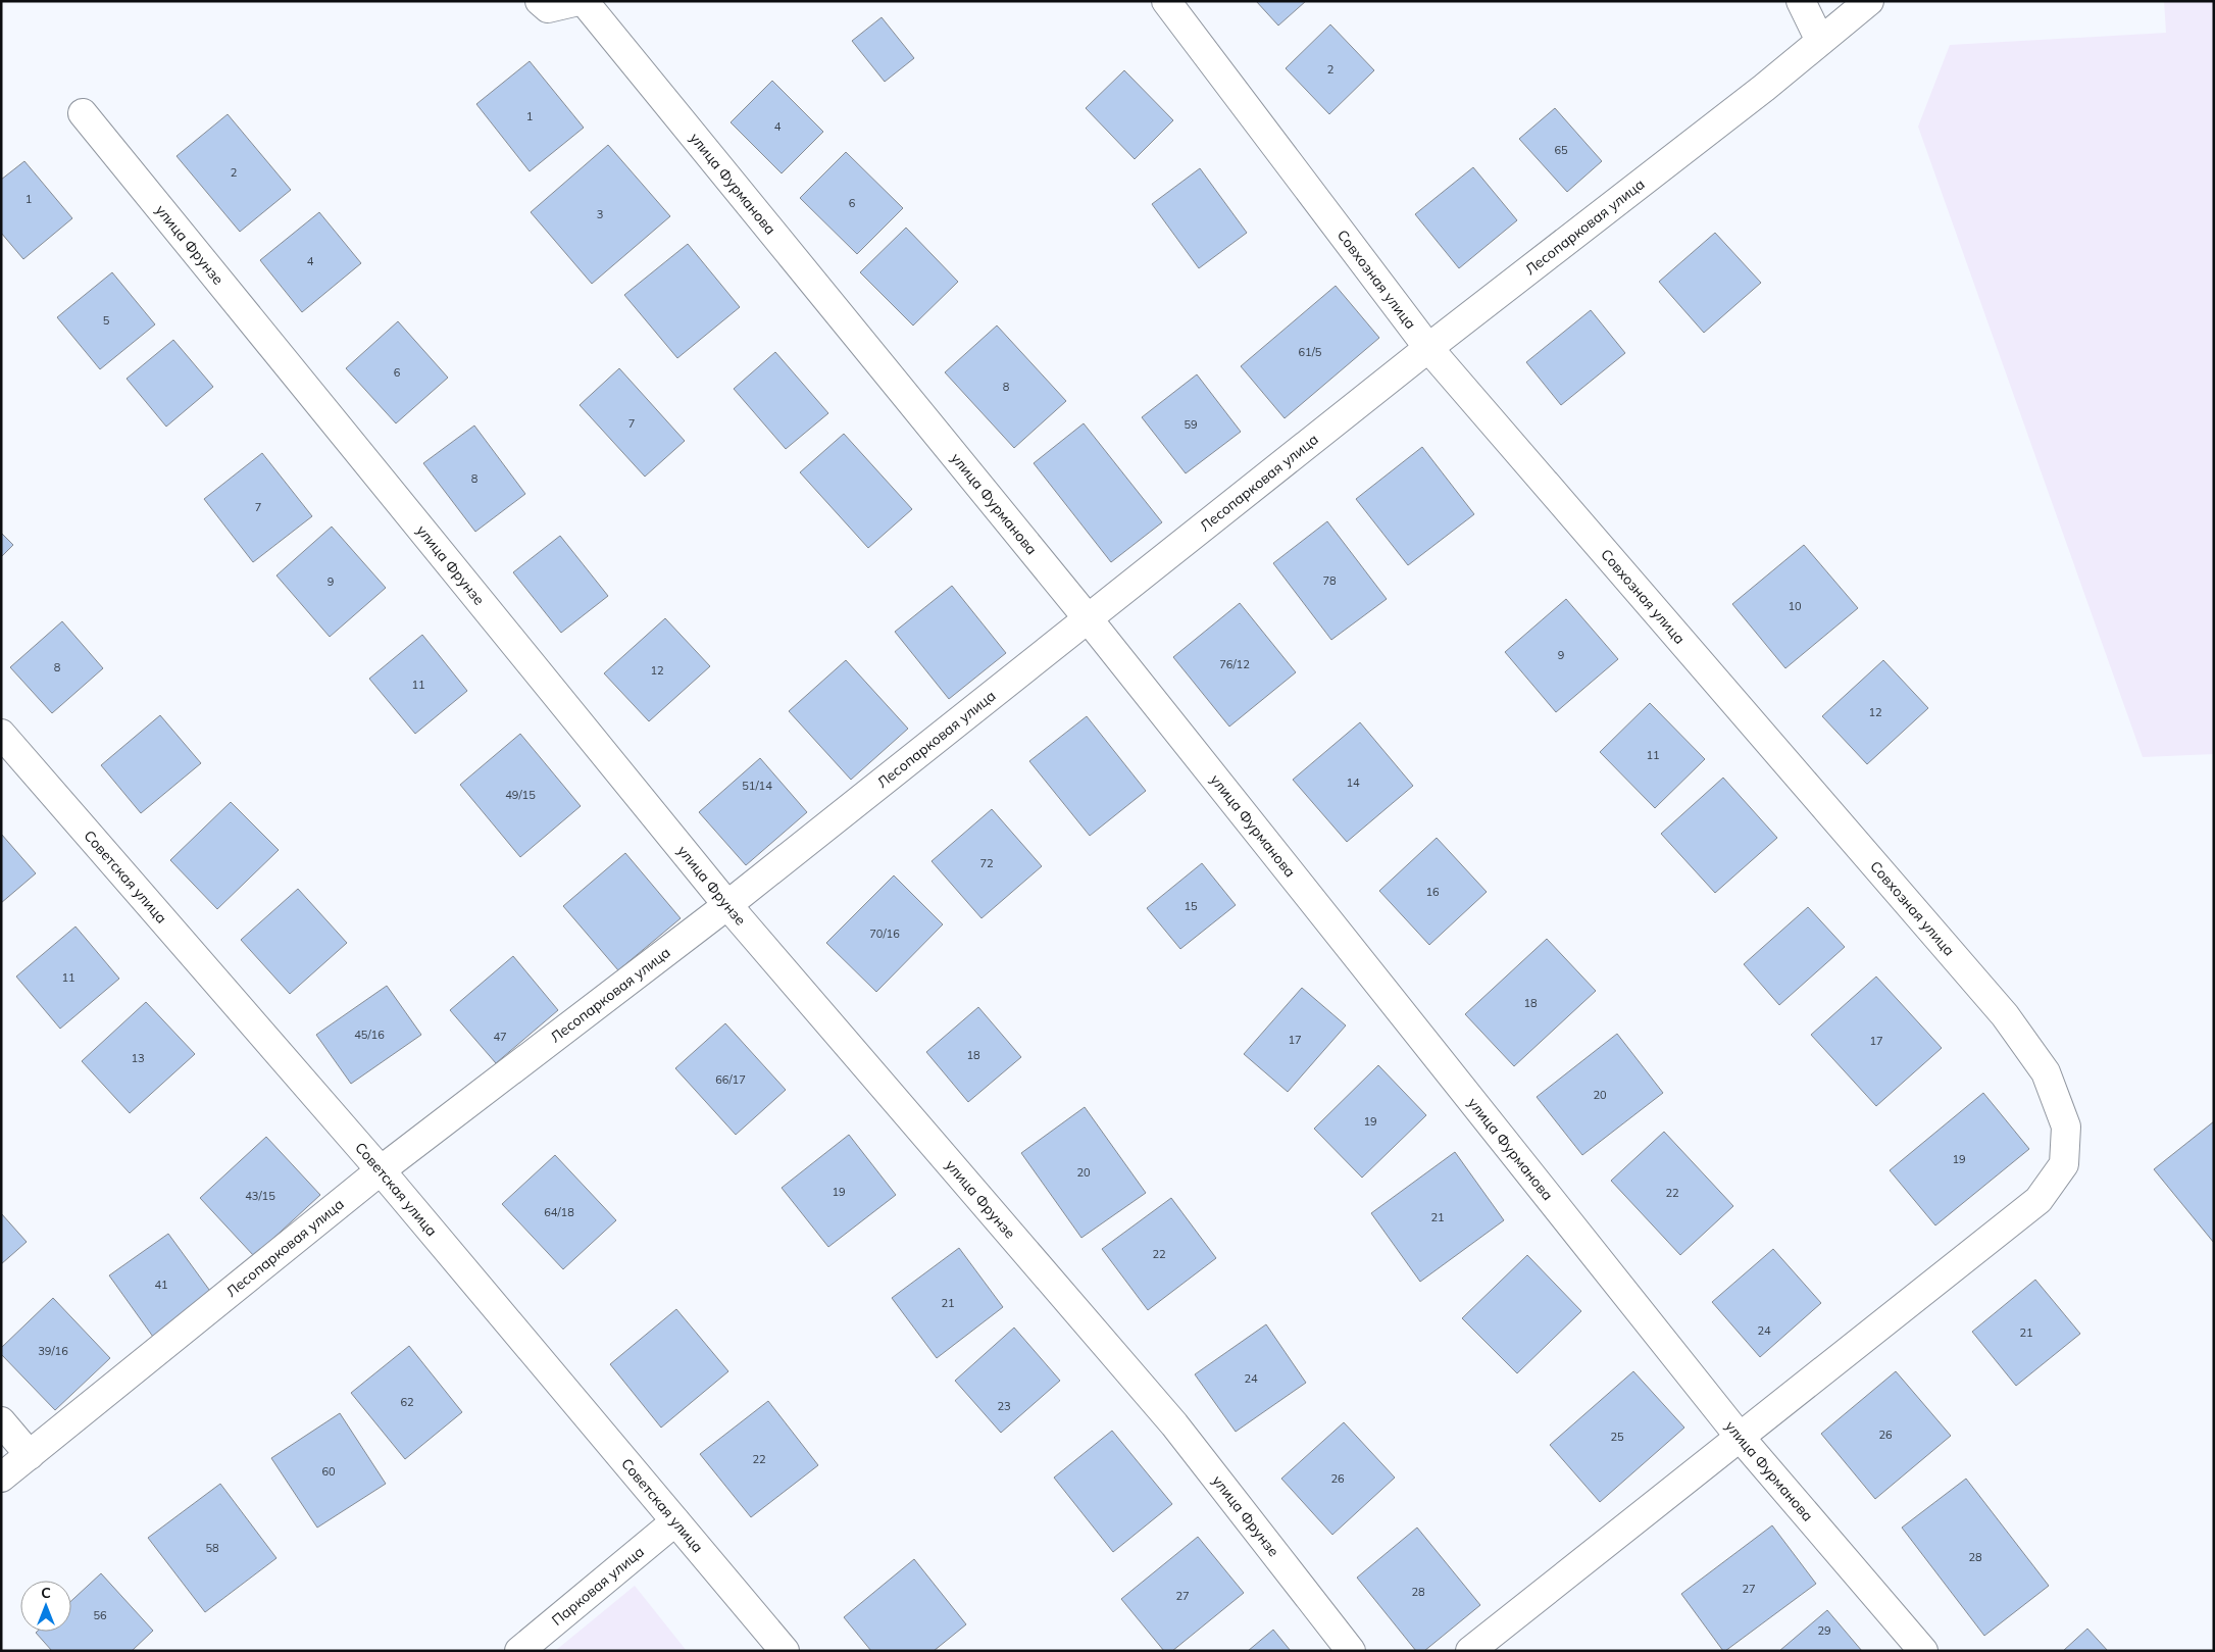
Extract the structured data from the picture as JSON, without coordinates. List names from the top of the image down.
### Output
{
  "streets": {
    "street": [
      "улица Фурманова",
      "Лесопарковая улица",
      "улица Фрунзе",
      "Совхозная улица",
      "Советская улица",
      "Парковая улица"
    ]
  },
  "crossings": [
    ["улица Фурманова", "Лесопарковая улица"],
    ["улица Фурманова", "Совхозная улица"],
    ["Лесопарковая улица", "улица Фрунзе"],
    ["Лесопарковая улица", "Совхозная улица"],
    ["Лесопарковая улица", "Советская улица"],
    ["Советская улица", "Парковая улица"]
  ],
  "house_numbers": [
    "2",
    "1",
    "4",
    "65",
    "2",
    "1",
    "6",
    "3",
    "4",
    "5",
    "61/5",
    "6",
    "8",
    "7",
    "59",
    "8",
    "7",
    "78",
    "9",
    "10",
    "9",
    "76/12",
    "8",
    "12",
    "11",
    "12",
    "11",
    "14",
    "51/14",
    "49/15",
    "72",
    "16",
    "15",
    "70/16",
    "11",
    "18",
    "45/16",
    "47",
    "17",
    "17",
    "18",
    "13",
    "66/17",
    "20",
    "19",
    "19",
    "20",
    "19",
    "22",
    "43/15",
    "64/18",
    "21",
    "22",
    "41",
    "21",
    "24",
    "21",
    "39/16",
    "24",
    "62",
    "23",
    "26",
    "25",
    "22",
    "60",
    "26",
    "58",
    "28",
    "27",
    "28",
    "27",
    "56",
    "29"
  ],
  "north": "top"
}
